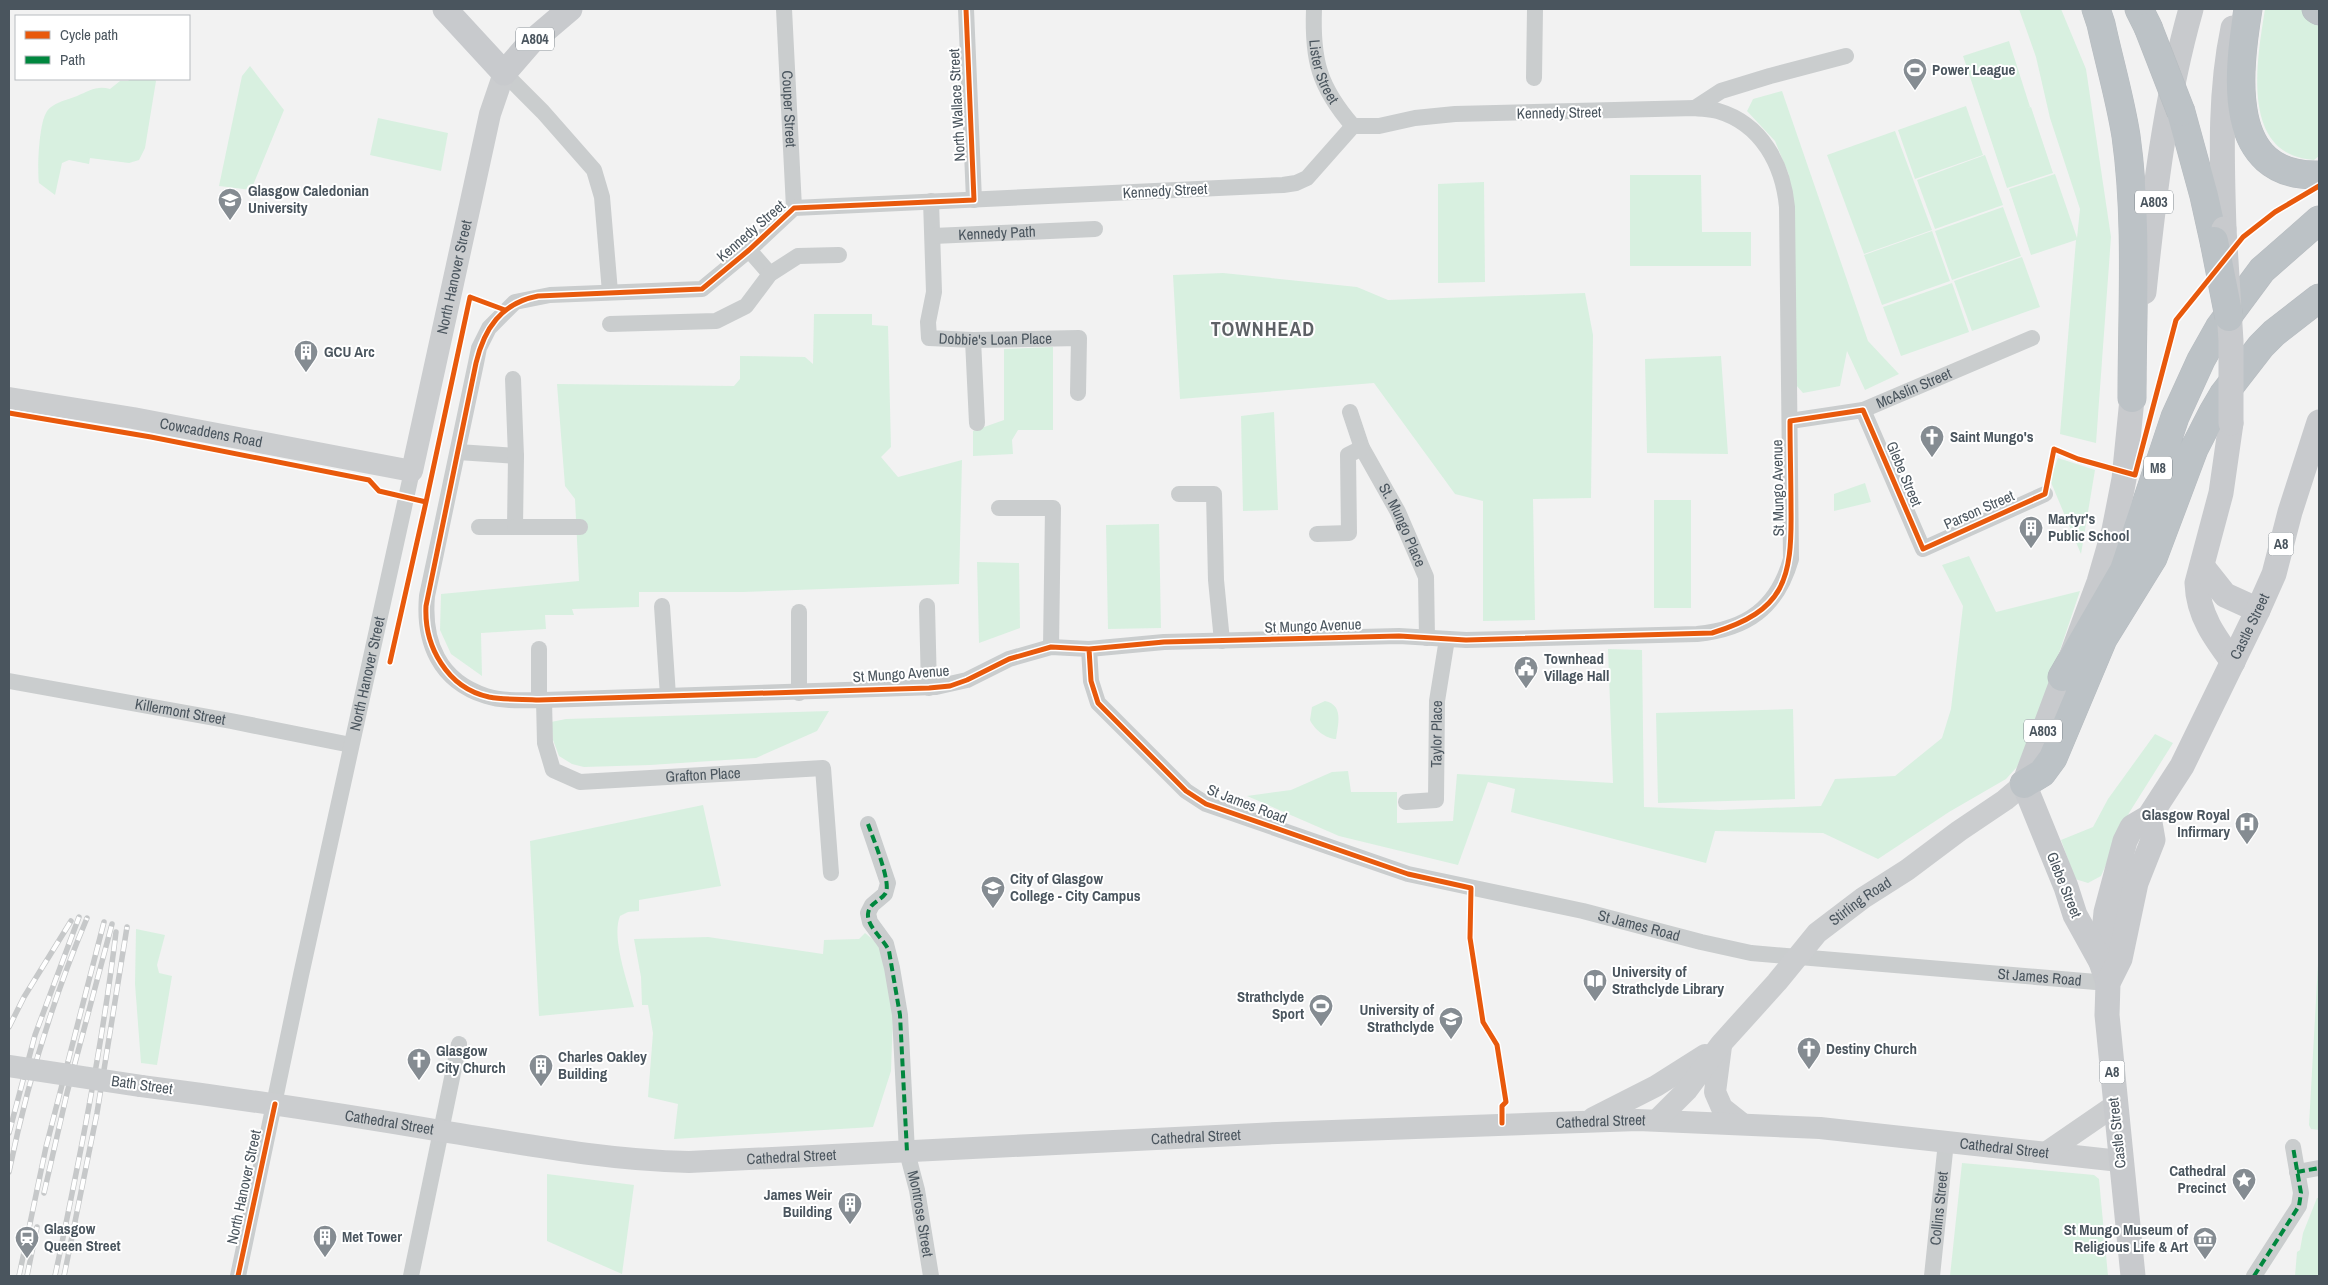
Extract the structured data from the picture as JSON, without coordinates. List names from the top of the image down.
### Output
{
  "streets": {
    "highway": ["M8"],
    "main road": [
      "A804",
      "A803",
      "Glebe Street",
      "A8",
      "Castle Street"
    ],
    "street": [
      "Lister Street",
      "North Wallace Street",
      "Couper Street",
      "Kennedy Street",
      "Kennedy Path",
      "North Hanover Street",
      "Dobbie's Loan Place",
      "McAslin Street",
      "Cowcaddens Road",
      "St Mungo Avenue",
      "Parson Street",
      "St. Mungo Place",
      "Killermont Street",
      "Taylor Place",
      "Grafton Place",
      "St James Road",
      "Stirling Road",
      "Bath Street",
      "Cathedral Street",
      "Collins Street",
      "Montrose Street"
    ]
  },
  "crossings": [
    ["A804", "North Hanover Street"],
    ["Lister Street", "Kennedy Street"],
    ["North Wallace Street", "Kennedy Street"],
    ["Couper Street", "Kennedy Street"],
    ["Kennedy Street", "St Mungo Avenue"],
    ["A803", "M8"],
    ["A803", "Glebe Street"],
    ["A803", "Stirling Road"],
    ["Kennedy Path", "Dobbie's Loan Place"],
    ["North Hanover Street", "Cowcaddens Road"],
    ["North Hanover Street", "Killermont Street"],
    ["North Hanover Street", "Bath Street"],
    ["North Hanover Street", "Cathedral Street"],
    ["McAslin Street", "Glebe Street"],
    ["McAslin Street", "St Mungo Avenue"],
    ["M8", "Glebe Street"],
    ["M8", "Stirling Road"],
    ["Glebe Street", "Parson Street"],
    ["Glebe Street", "Castle Street"],
    ["Glebe Street", "St James Road"],
    ["Glebe Street", "Stirling Road"],
    ["St Mungo Avenue", "St. Mungo Place"],
    ["St Mungo Avenue", "Taylor Place"],
    ["St Mungo Avenue", "Grafton Place"],
    ["St Mungo Avenue", "St James Road"],
    ["Castle Street", "St James Road"],
    ["Castle Street", "Cathedral Street"],
    ["St James Road", "Stirling Road"],
    ["Stirling Road", "Cathedral Street"],
    ["Bath Street", "Cathedral Street"],
    ["Cathedral Street", "Collins Street"],
    ["Cathedral Street", "Montrose Street"]
  ],
  "districts": ["TOWNHEAD"],
  "places": {
    "sports": ["Power League", "Strathclyde Sport"],
    "school or university": ["Glasgow Caledonian University", "City of Glasgow College - City Campus", "University of Strathclyde"],
    "building": [
      "GCU Arc",
      "Martyr's Public School",
      "Charles Oakley Building",
      "James Weir Building",
      "Met Tower"
    ],
    "church": ["Saint Mungo's", "Destiny Church", "Glasgow City Church"],
    "public building": ["Townhead Village Hall"],
    "hospital": ["Glasgow Royal Infirmary"],
    "library": ["University of Strathclyde Library"],
    "place": ["Cathedral Precinct"],
    "station": ["Glasgow Queen Street"],
    "museum": ["St Mungo Museum of Religious Life & Art"]
  },
  "legend": ["Cycle path", "Path"]
}
